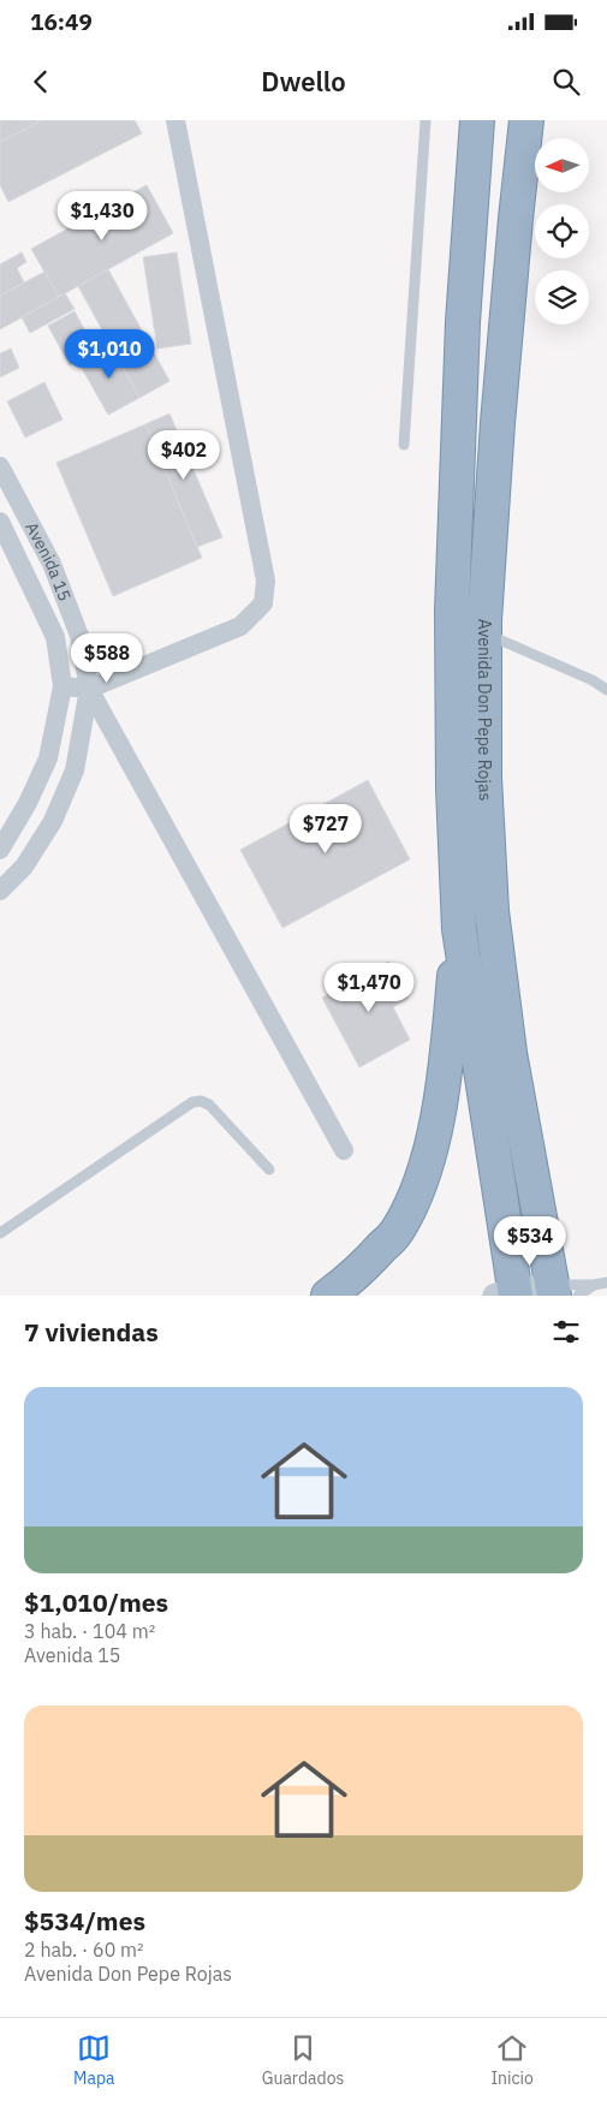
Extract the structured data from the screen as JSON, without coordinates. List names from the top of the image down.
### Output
{
  "streets": {
    "highway": ["Avenida Don Pepe Rojas"],
    "street": ["Avenida 15"]
  },
  "north": "left",
  "page": {
    "status": "16:49",
    "header": "Dwello",
    "price": [
      "$1,430",
      "$1,010",
      "$402",
      "$588",
      "$727",
      "$1,470",
      "$534"
    ],
    "heading": "7 viviendas",
    "list": [
      {
        "name": "$1,010/mes",
        "note": "3 hab. · 104 m² · Avenida 15"
      },
      {
        "name": "$534/mes",
        "note": "2 hab. · 60 m² · Avenida Don Pepe Rojas"
      }
    ],
    "tabs": ["Mapa", "Guardados", "Inicio"]
  }
}
